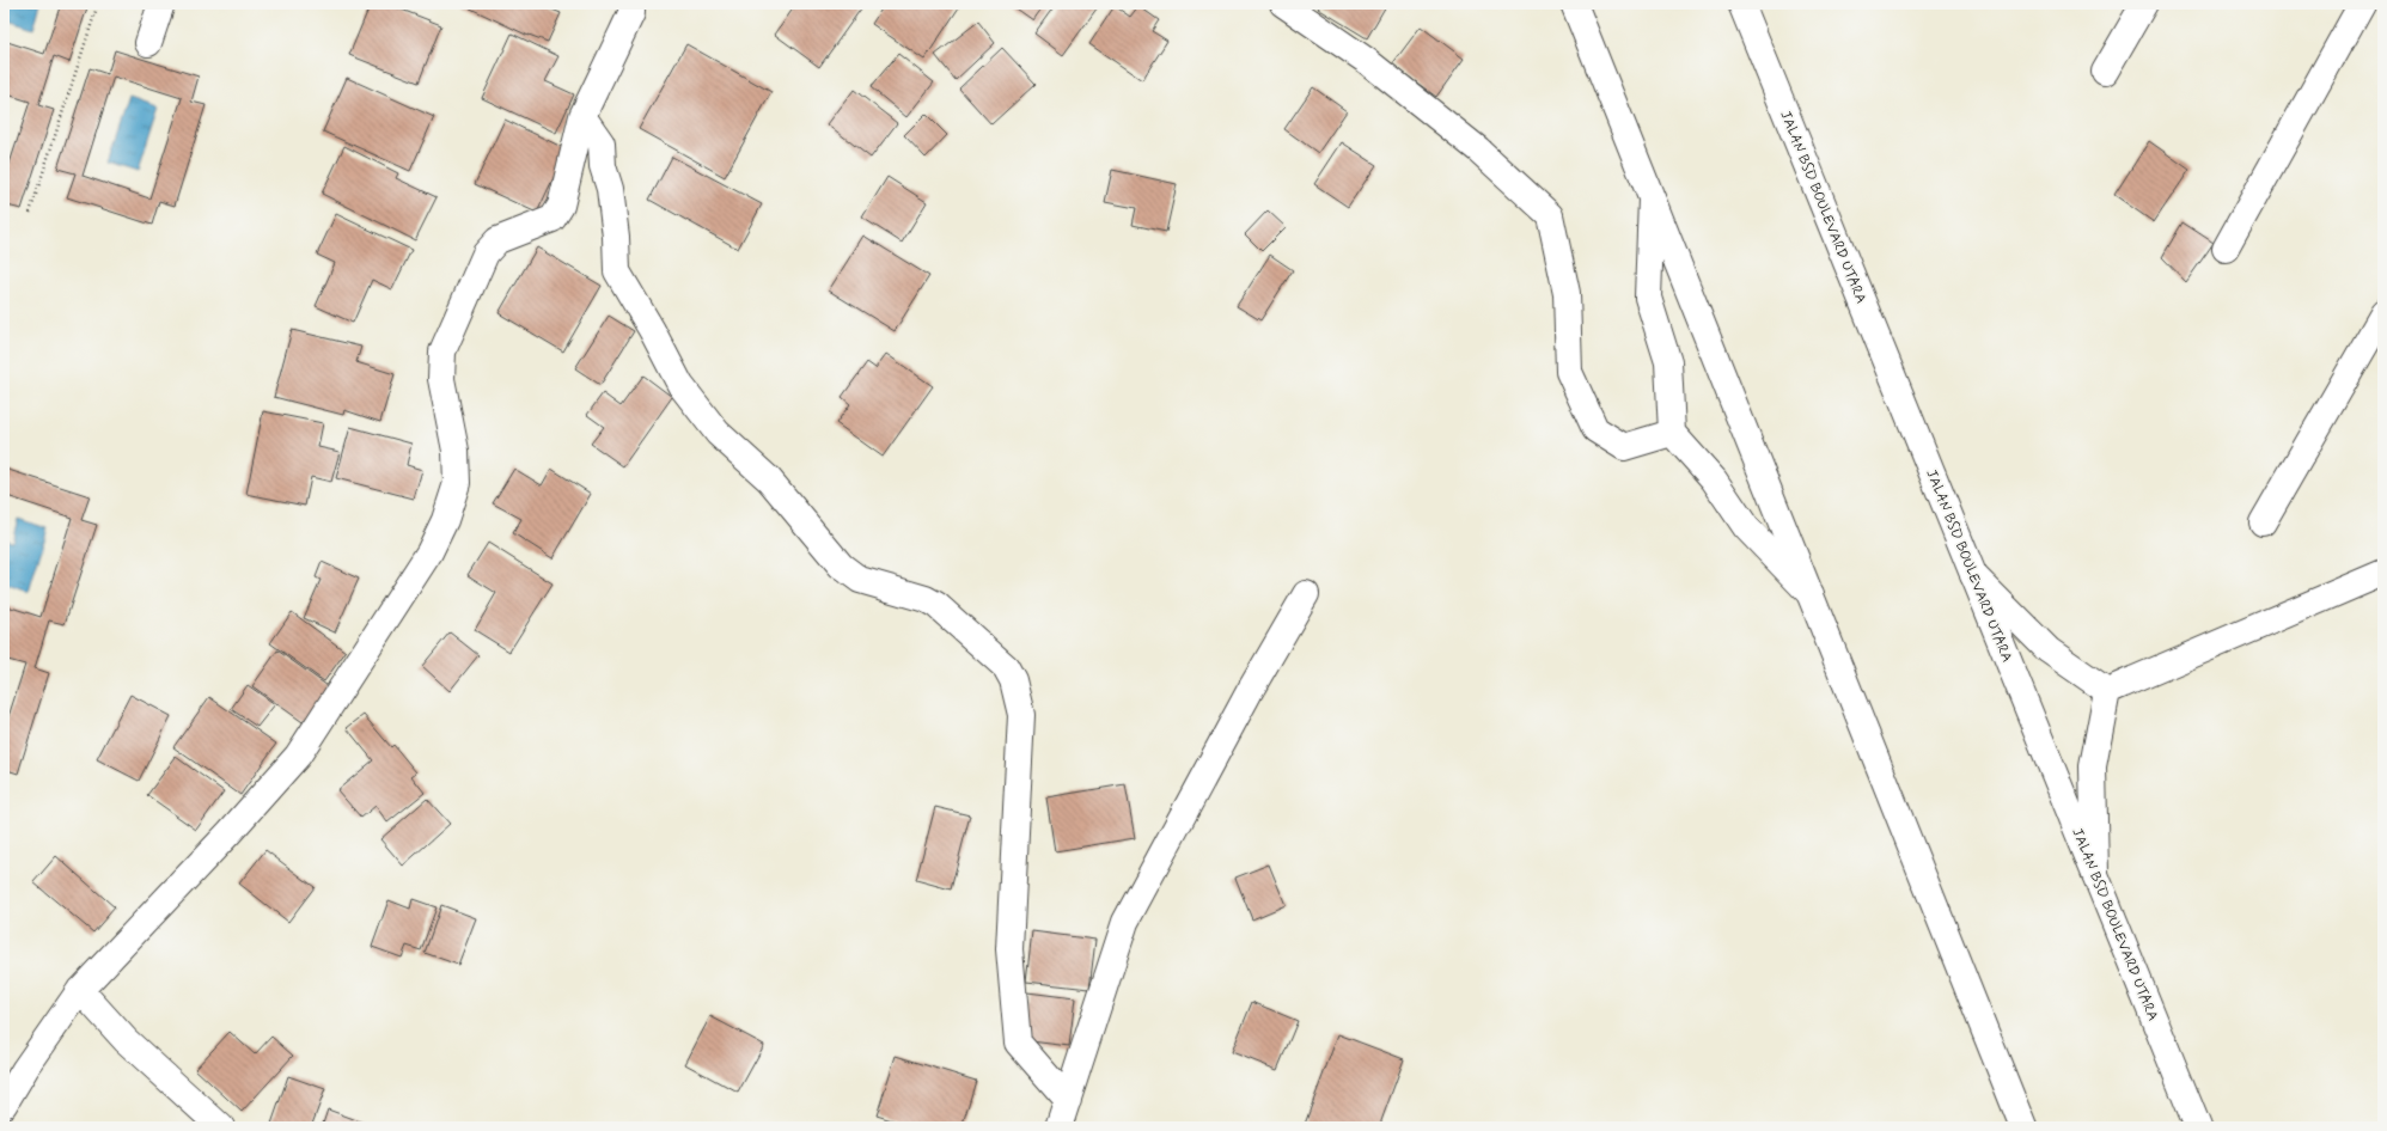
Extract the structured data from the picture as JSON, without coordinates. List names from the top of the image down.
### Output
{
  "streets": {
    "street": ["JALAN BSD BOULEVARD UTARA"]
  }
}
